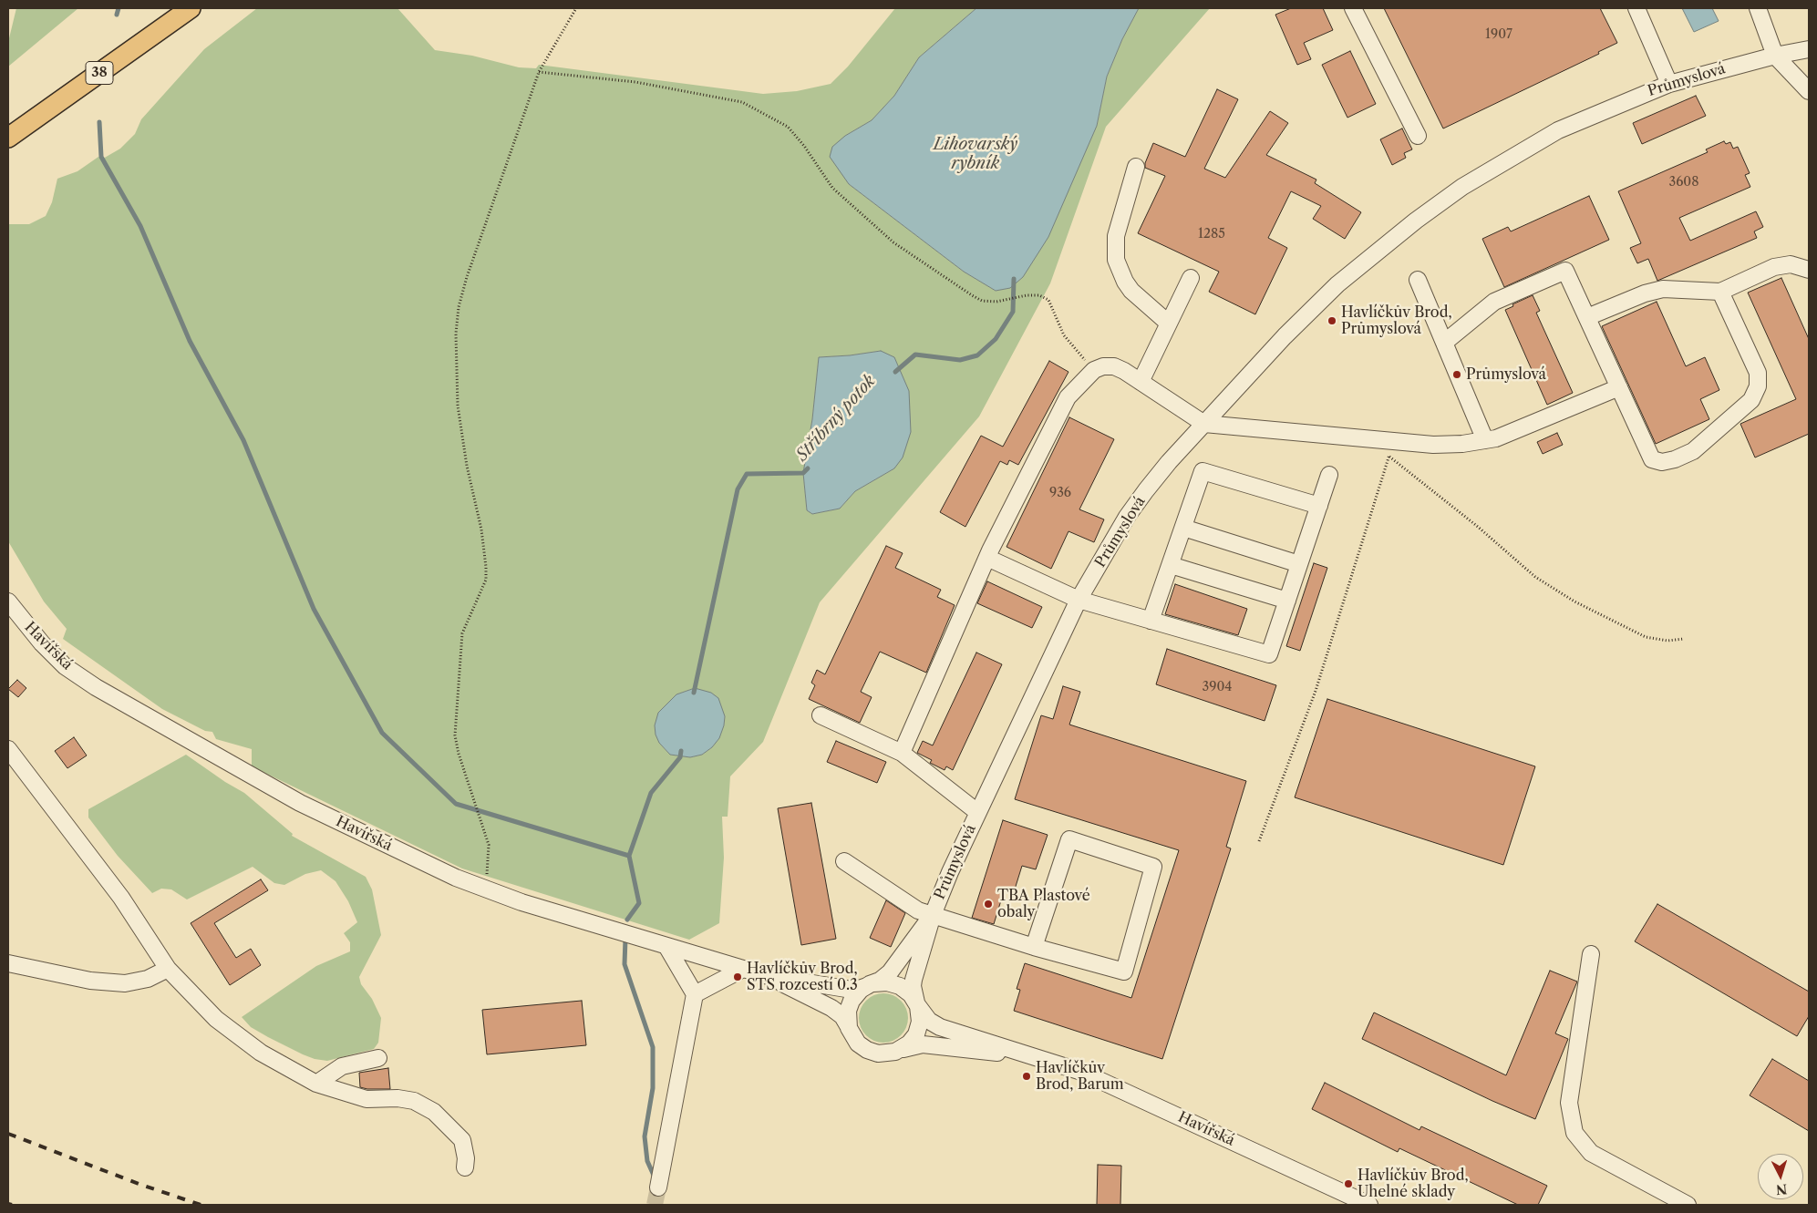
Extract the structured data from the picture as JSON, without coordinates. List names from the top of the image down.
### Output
{
  "streets": {
    "main road": ["38"],
    "street": ["Průmyslová", "Havířská"]
  },
  "crossings": [
    ["Průmyslová", "Havířská"]
  ],
  "water": ["Lihovarský rybník", "Stříbrný potok"],
  "places": [
    "Havlíčkův Brod, Průmyslová",
    "Průmyslová",
    "TBA Plastové obaly",
    "Havlíčkův Brod, STS rozcestí 0.3",
    "Havlíčkův Brod, Barum",
    "Havlíčkův Brod, Uhelné sklady"
  ],
  "house_numbers": [
    "1907",
    "3608",
    "1285",
    "936",
    "3904"
  ],
  "north": "bottom"
}
